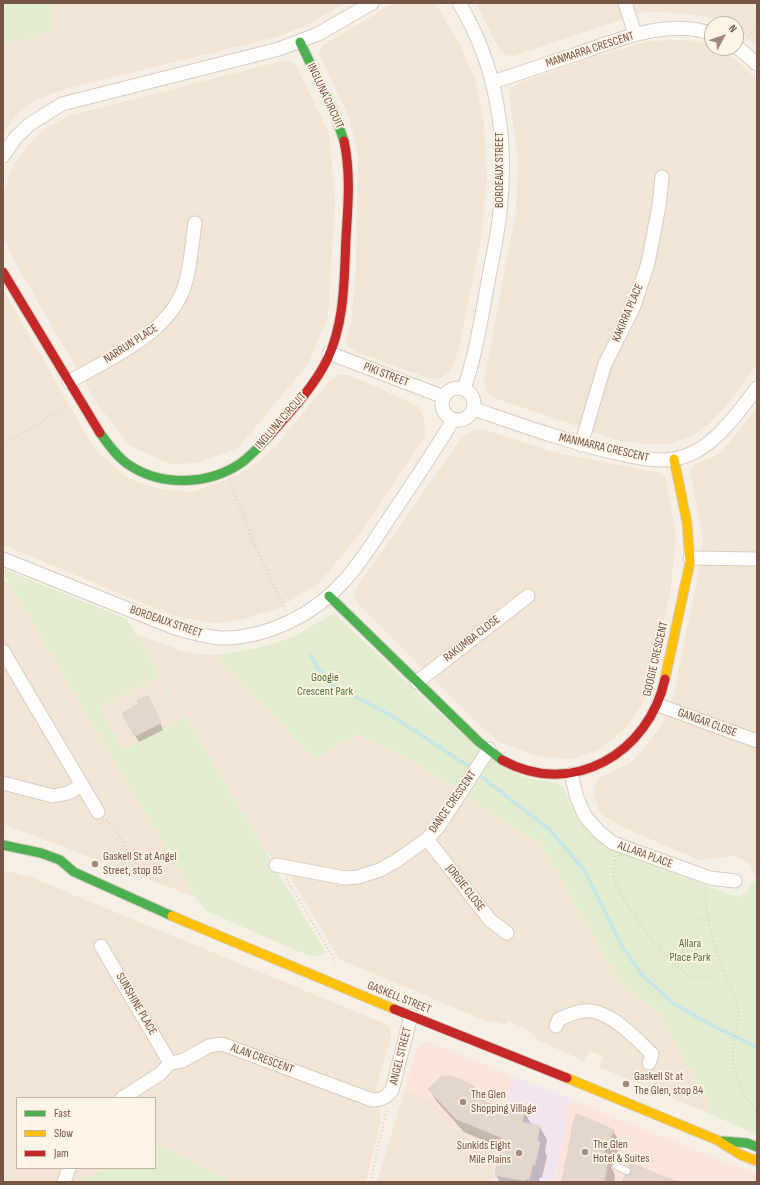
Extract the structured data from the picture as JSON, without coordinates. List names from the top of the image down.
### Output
{
  "streets": {
    "street": [
      "MANMARRA CRESCENT",
      "INGLUNA CIRCUIT",
      "BORDEAUX STREET",
      "KAKIRRA PLACE",
      "NARRUN PLACE",
      "PIKI STREET",
      "RAKUMBA CLOSE",
      "GOOGIE CRESCENT",
      "GANGAR CLOSE",
      "DANCE CRESCENT",
      "ALLARA PLACE",
      "JORGIE CLOSE",
      "GASKELL STREET",
      "SUNSHINE PLACE",
      "ANGEL STREET",
      "ALAN CRESCENT"
    ]
  },
  "crossings": [
    ["MANMARRA CRESCENT", "BORDEAUX STREET"],
    ["MANMARRA CRESCENT", "KAKIRRA PLACE"],
    ["MANMARRA CRESCENT", "PIKI STREET"],
    ["MANMARRA CRESCENT", "GOOGIE CRESCENT"],
    ["INGLUNA CIRCUIT", "NARRUN PLACE"],
    ["INGLUNA CIRCUIT", "PIKI STREET"],
    ["BORDEAUX STREET", "PIKI STREET"],
    ["BORDEAUX STREET", "GOOGIE CRESCENT"],
    ["RAKUMBA CLOSE", "GOOGIE CRESCENT"],
    ["GOOGIE CRESCENT", "GANGAR CLOSE"],
    ["GOOGIE CRESCENT", "DANCE CRESCENT"],
    ["GOOGIE CRESCENT", "ALLARA PLACE"],
    ["DANCE CRESCENT", "JORGIE CLOSE"],
    ["GASKELL STREET", "ANGEL STREET"],
    ["SUNSHINE PLACE", "ALAN CRESCENT"],
    ["ANGEL STREET", "ALAN CRESCENT"]
  ],
  "parks": ["Googie Crescent Park", "Allara Place Park"],
  "places": [
    "Gaskell St at Angel Street, stop 85",
    "Gaskell St at The Glen, stop 84",
    "The Glen Shopping Village",
    "The Glen Hotel & Suites",
    "Sunkids Eight Mile Plains"
  ],
  "legend": ["Fast", "Slow", "Jam"],
  "north": "top right"
}
